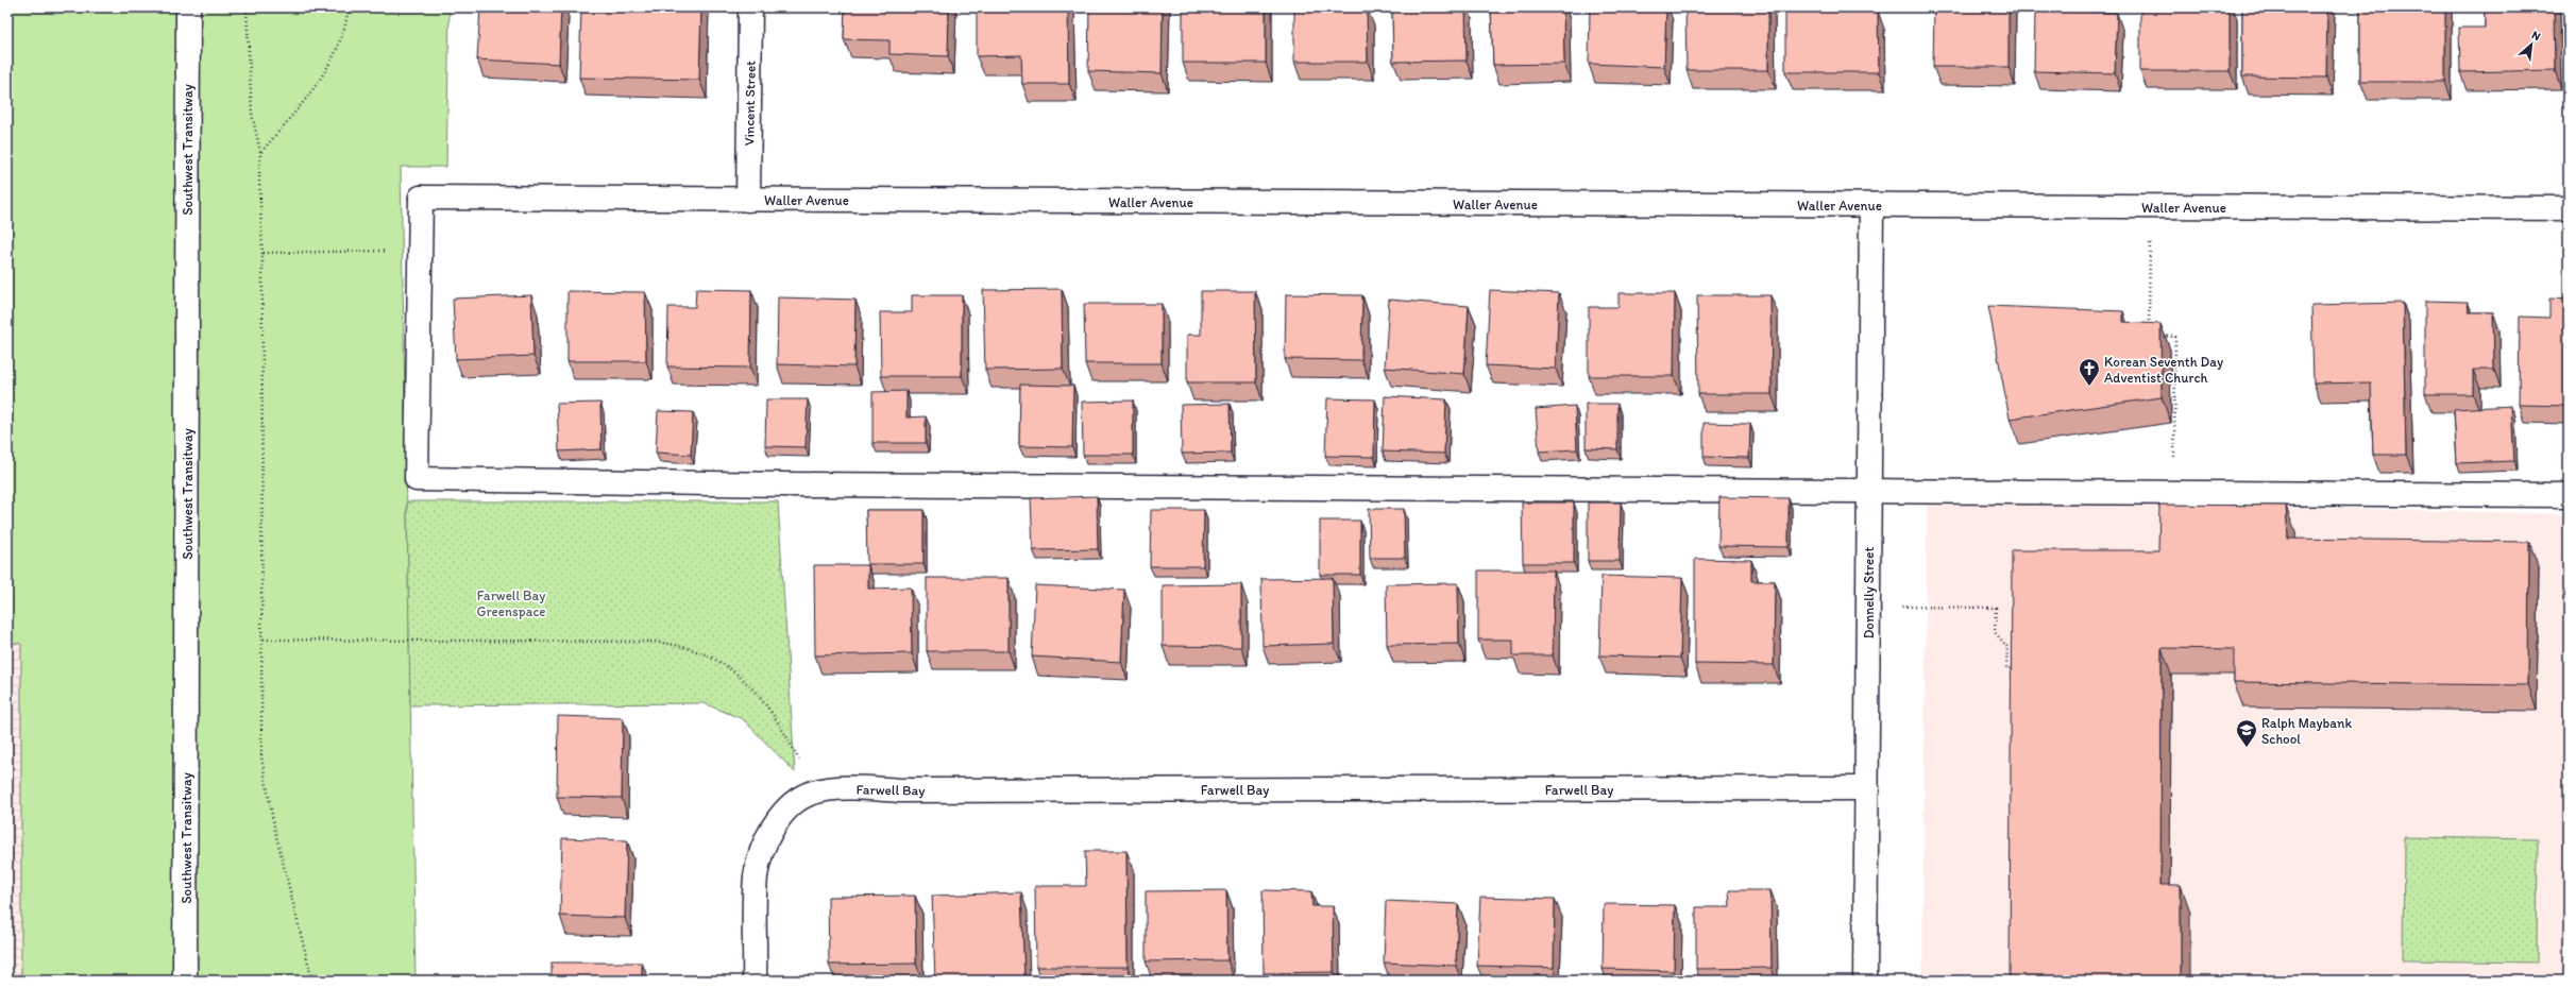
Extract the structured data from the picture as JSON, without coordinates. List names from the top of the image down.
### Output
{
  "streets": {
    "street": [
      "Vincent Street",
      "Southwest Transitway",
      "Waller Avenue",
      "Donnelly Street",
      "Farwell Bay"
    ]
  },
  "crossings": [
    ["Vincent Street", "Waller Avenue"],
    ["Waller Avenue", "Donnelly Street"],
    ["Donnelly Street", "Farwell Bay"]
  ],
  "parks": ["Farwell Bay Greenspace"],
  "places": {
    "church": ["Korean Seventh Day Adventist Church"],
    "school or university": ["Ralph Maybank School"]
  },
  "north": "top right"
}
